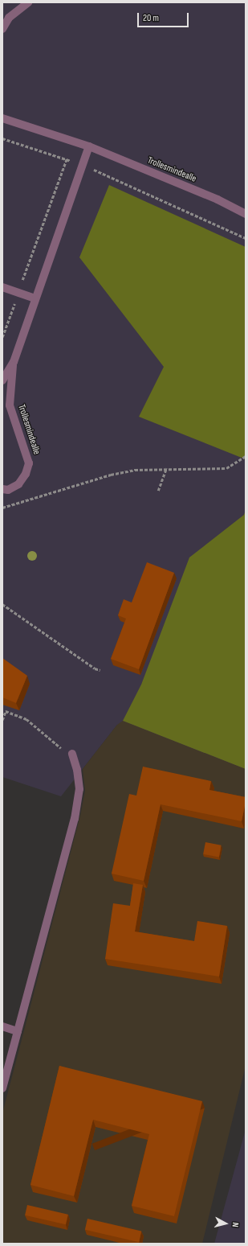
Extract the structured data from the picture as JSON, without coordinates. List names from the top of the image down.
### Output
{
  "streets": {
    "street": ["Trollesmindealle"]
  },
  "scale_bar": "20 m",
  "north": "right"
}
